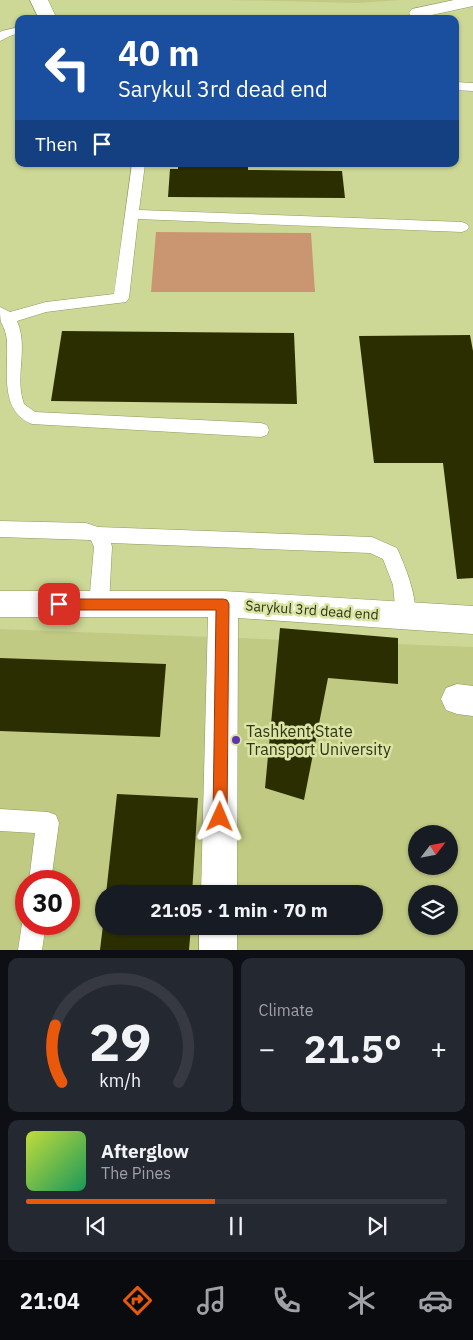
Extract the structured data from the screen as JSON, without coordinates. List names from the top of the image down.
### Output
{
  "streets": {
    "street": ["Sarykul 3rd dead end"]
  },
  "places": ["Tashkent State Transport University"],
  "north": "top right",
  "page": {
    "turn": ["40 m", "Sarykul 3rd dead end"],
    "then": "Then",
    "limit": "30",
    "trip": "21:05 · 1 min · 70 m",
    "tile": "Climate",
    "heat": ["−", "21.5°", "+"],
    "song": ["Afterglow", "The Pines"],
    "tabs": "21:04",
    "gauge": ["29", "km/h"]
  }
}
